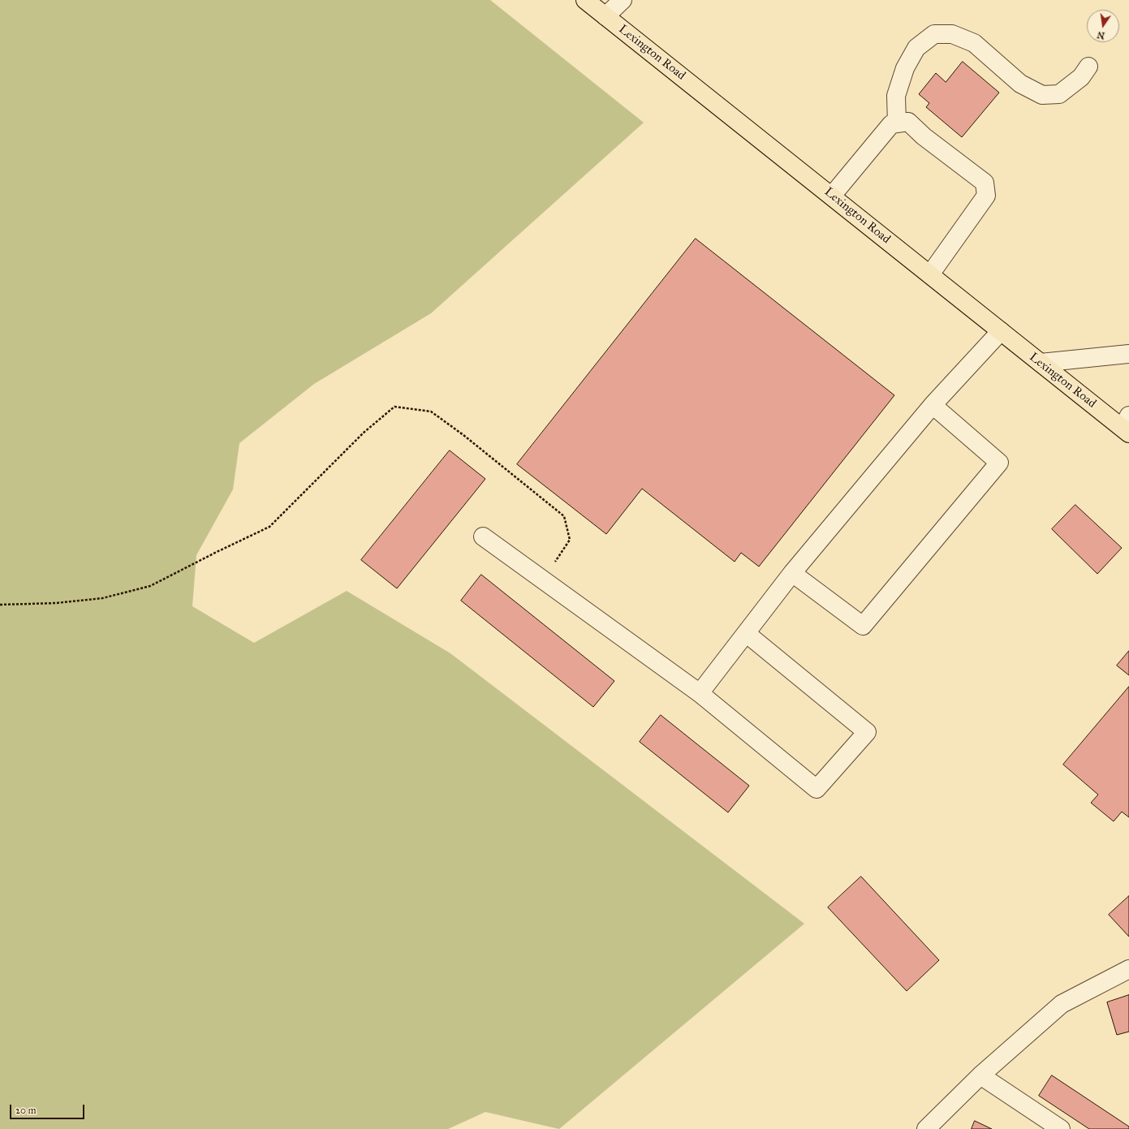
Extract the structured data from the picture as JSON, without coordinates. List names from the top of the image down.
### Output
{
  "streets": {
    "highway": ["Lexington Road"]
  },
  "scale_bar": "20 m",
  "north": "bottom"
}
